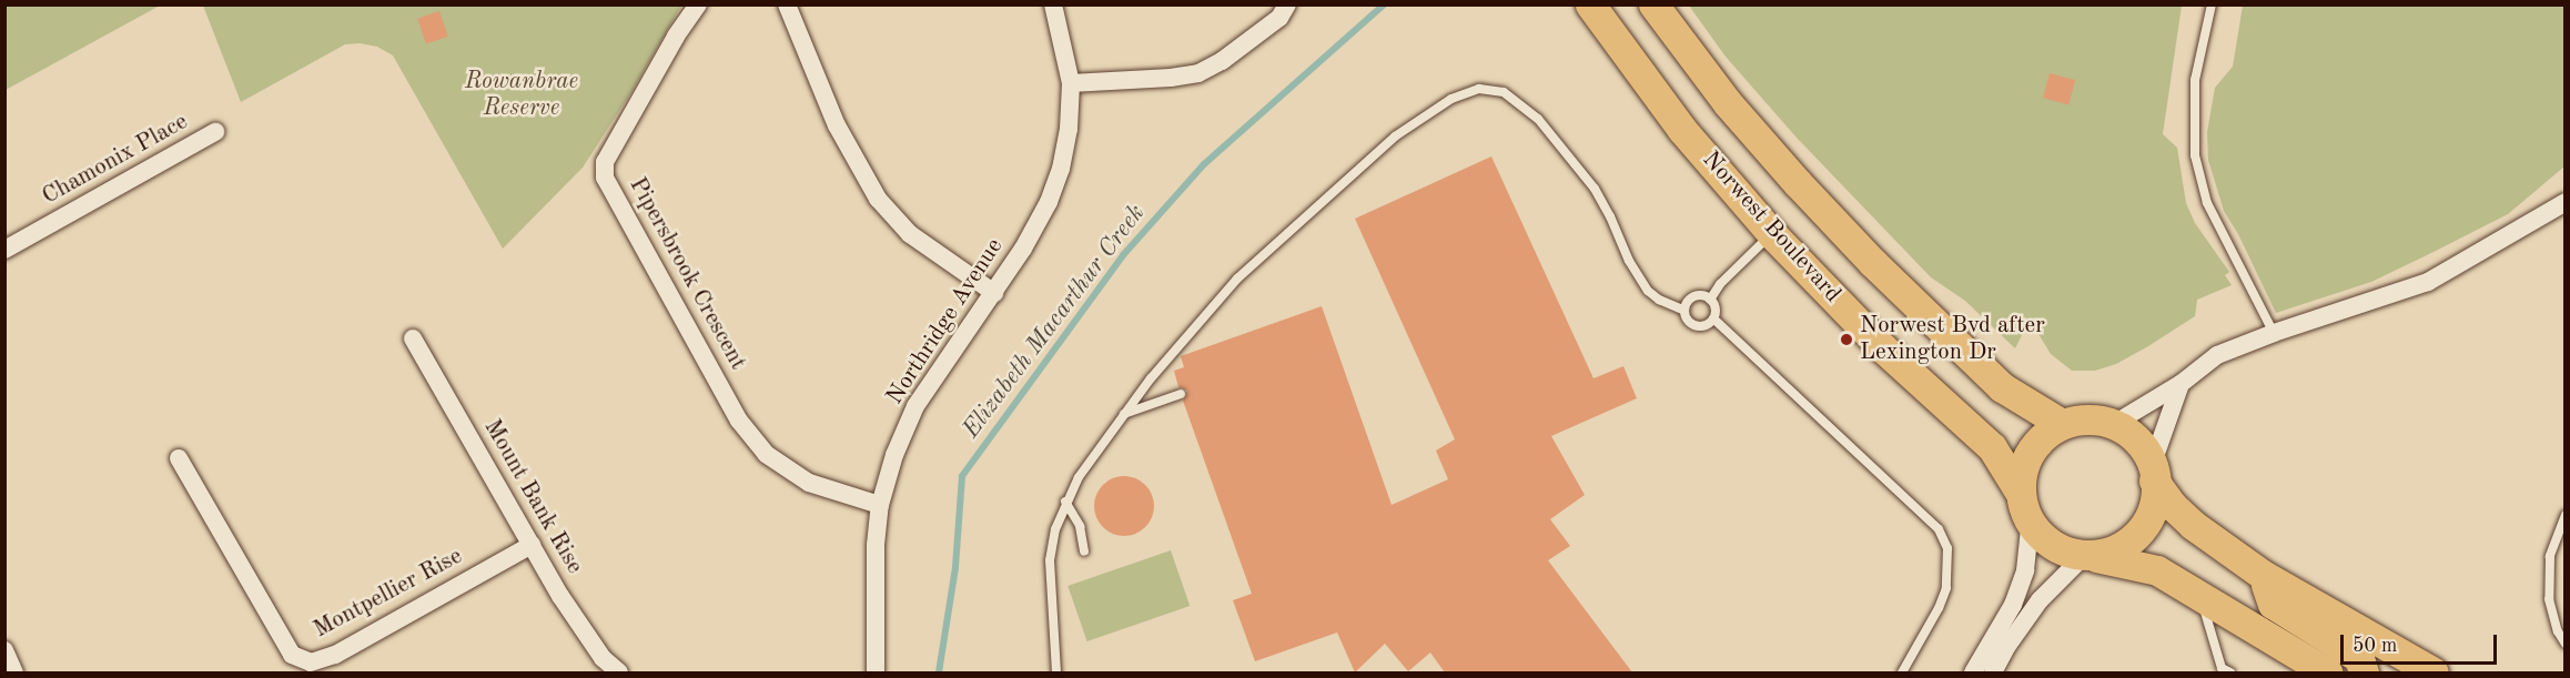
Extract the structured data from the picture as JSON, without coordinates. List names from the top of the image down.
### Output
{
  "streets": {
    "main road": ["Norwest Boulevard"],
    "street": [
      "Chamonix Place",
      "Pipersbrook Crescent",
      "Northridge Avenue",
      "Mount Bank Rise",
      "Montpellier Rise"
    ]
  },
  "crossings": [
    ["Pipersbrook Crescent", "Northridge Avenue"],
    ["Mount Bank Rise", "Montpellier Rise"]
  ],
  "water": ["Elizabeth Macarthur Creek"],
  "parks": ["Rowanbrae Reserve"],
  "places": ["Norwest Bvd after Lexington Dr"],
  "scale_bar": "50 m"
}
